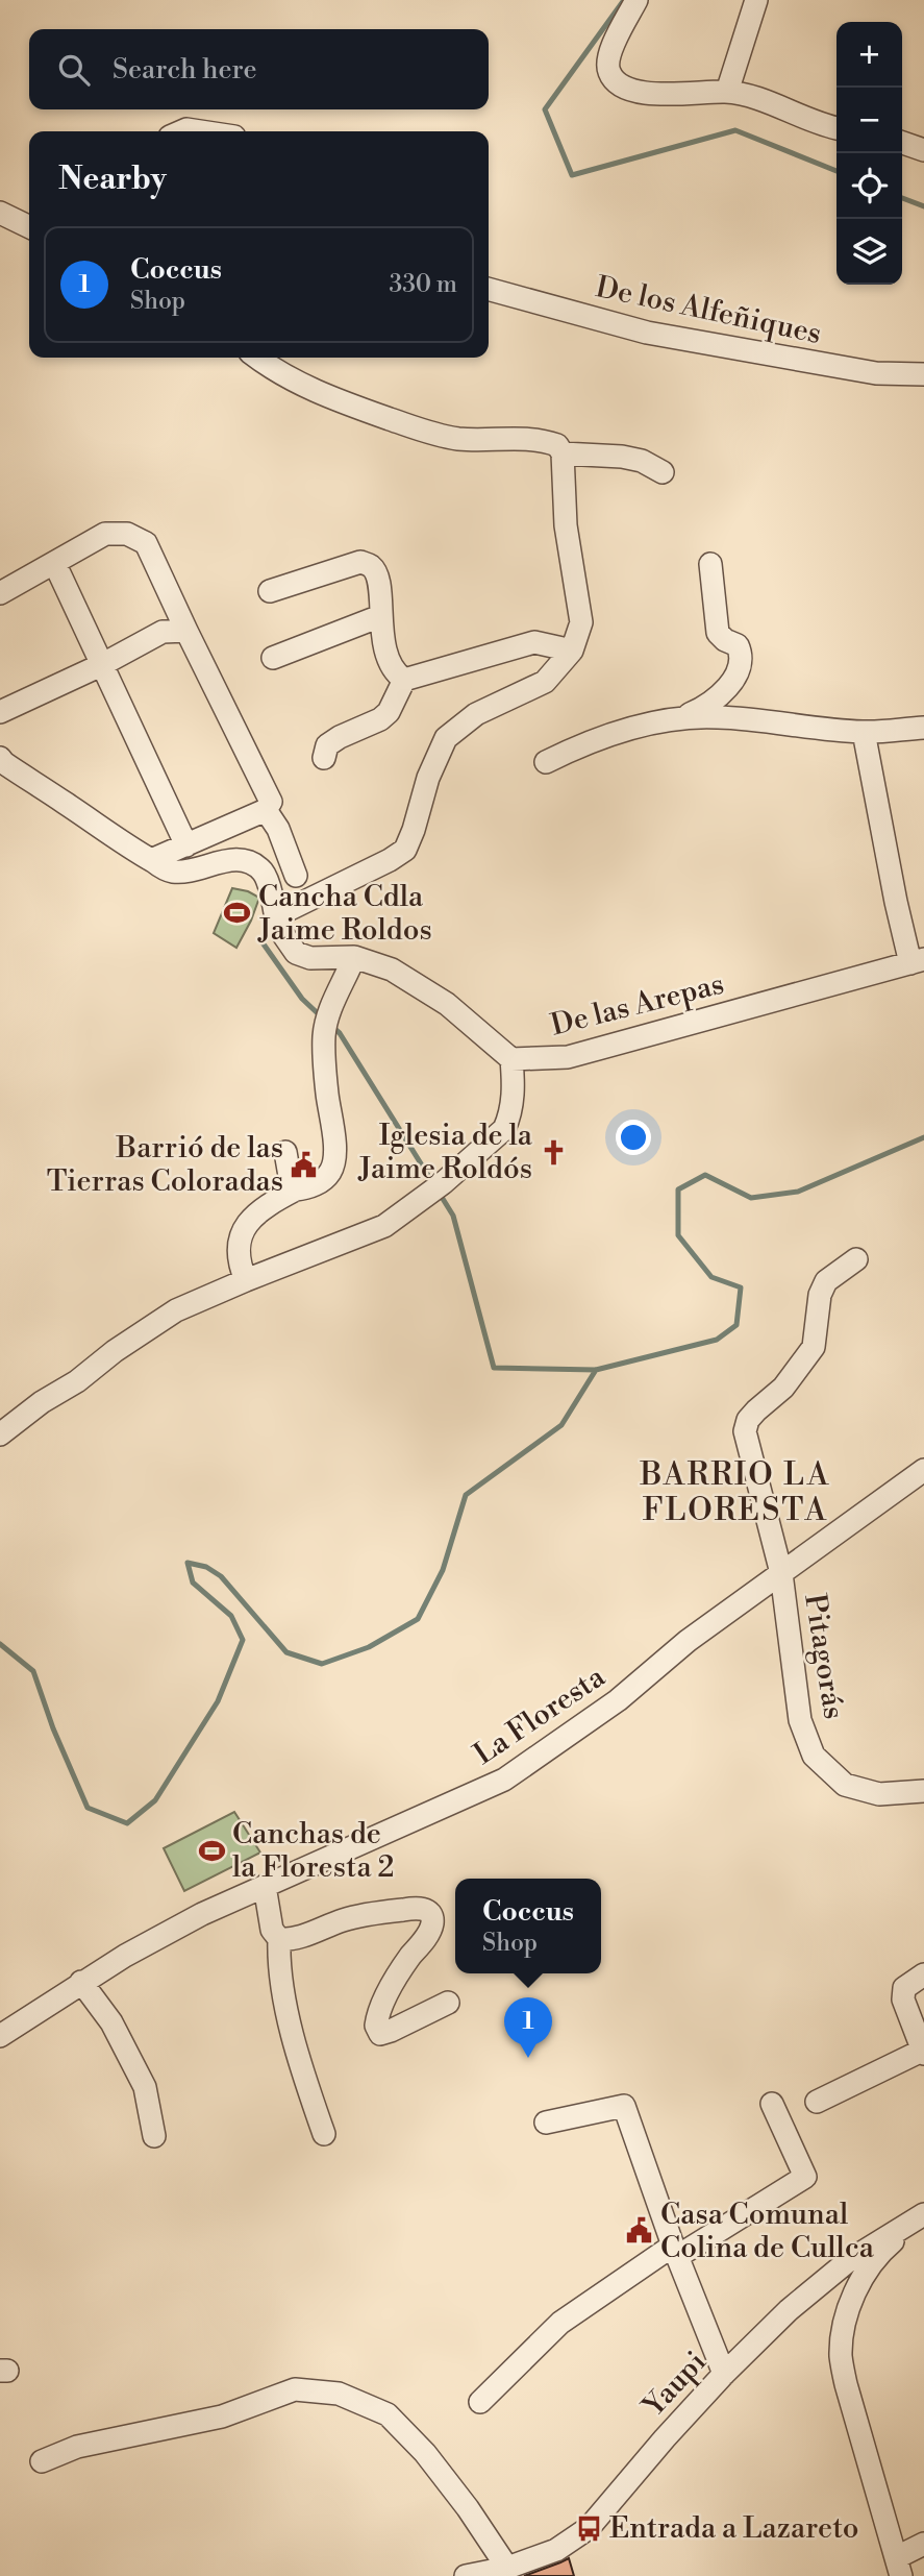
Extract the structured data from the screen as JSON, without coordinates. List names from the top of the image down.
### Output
{
  "streets": {
    "street": [
      "De los Alfeñiques",
      "De las Arepas",
      "Pitagorás",
      "La Floresta",
      "Yaupi"
    ]
  },
  "crossings": [
    ["Pitagorás", "La Floresta"]
  ],
  "districts": ["BARRIO LA FLORESTA"],
  "places": {
    "sports": ["Cancha Cdla Jaime Roldos", "Canchas de la Floresta 2"],
    "church": ["Iglesia de la Jaime Roldós"],
    "public building": ["Barrió de las Tierras Coloradas", "Casa Comunal Colina de Cullca"],
    "bus stop": ["Entrada a Lazareto"]
  },
  "page": {
    "map_buttons": ["+", "−"],
    "search": "Search here",
    "heading": "Nearby",
    "list": [
      {
        "mark": "1",
        "name": "Coccus",
        "note": "Shop",
        "value": "330 m"
      }
    ],
    "popup": ["Coccus", "Shop"],
    "pins": "1"
  }
}
